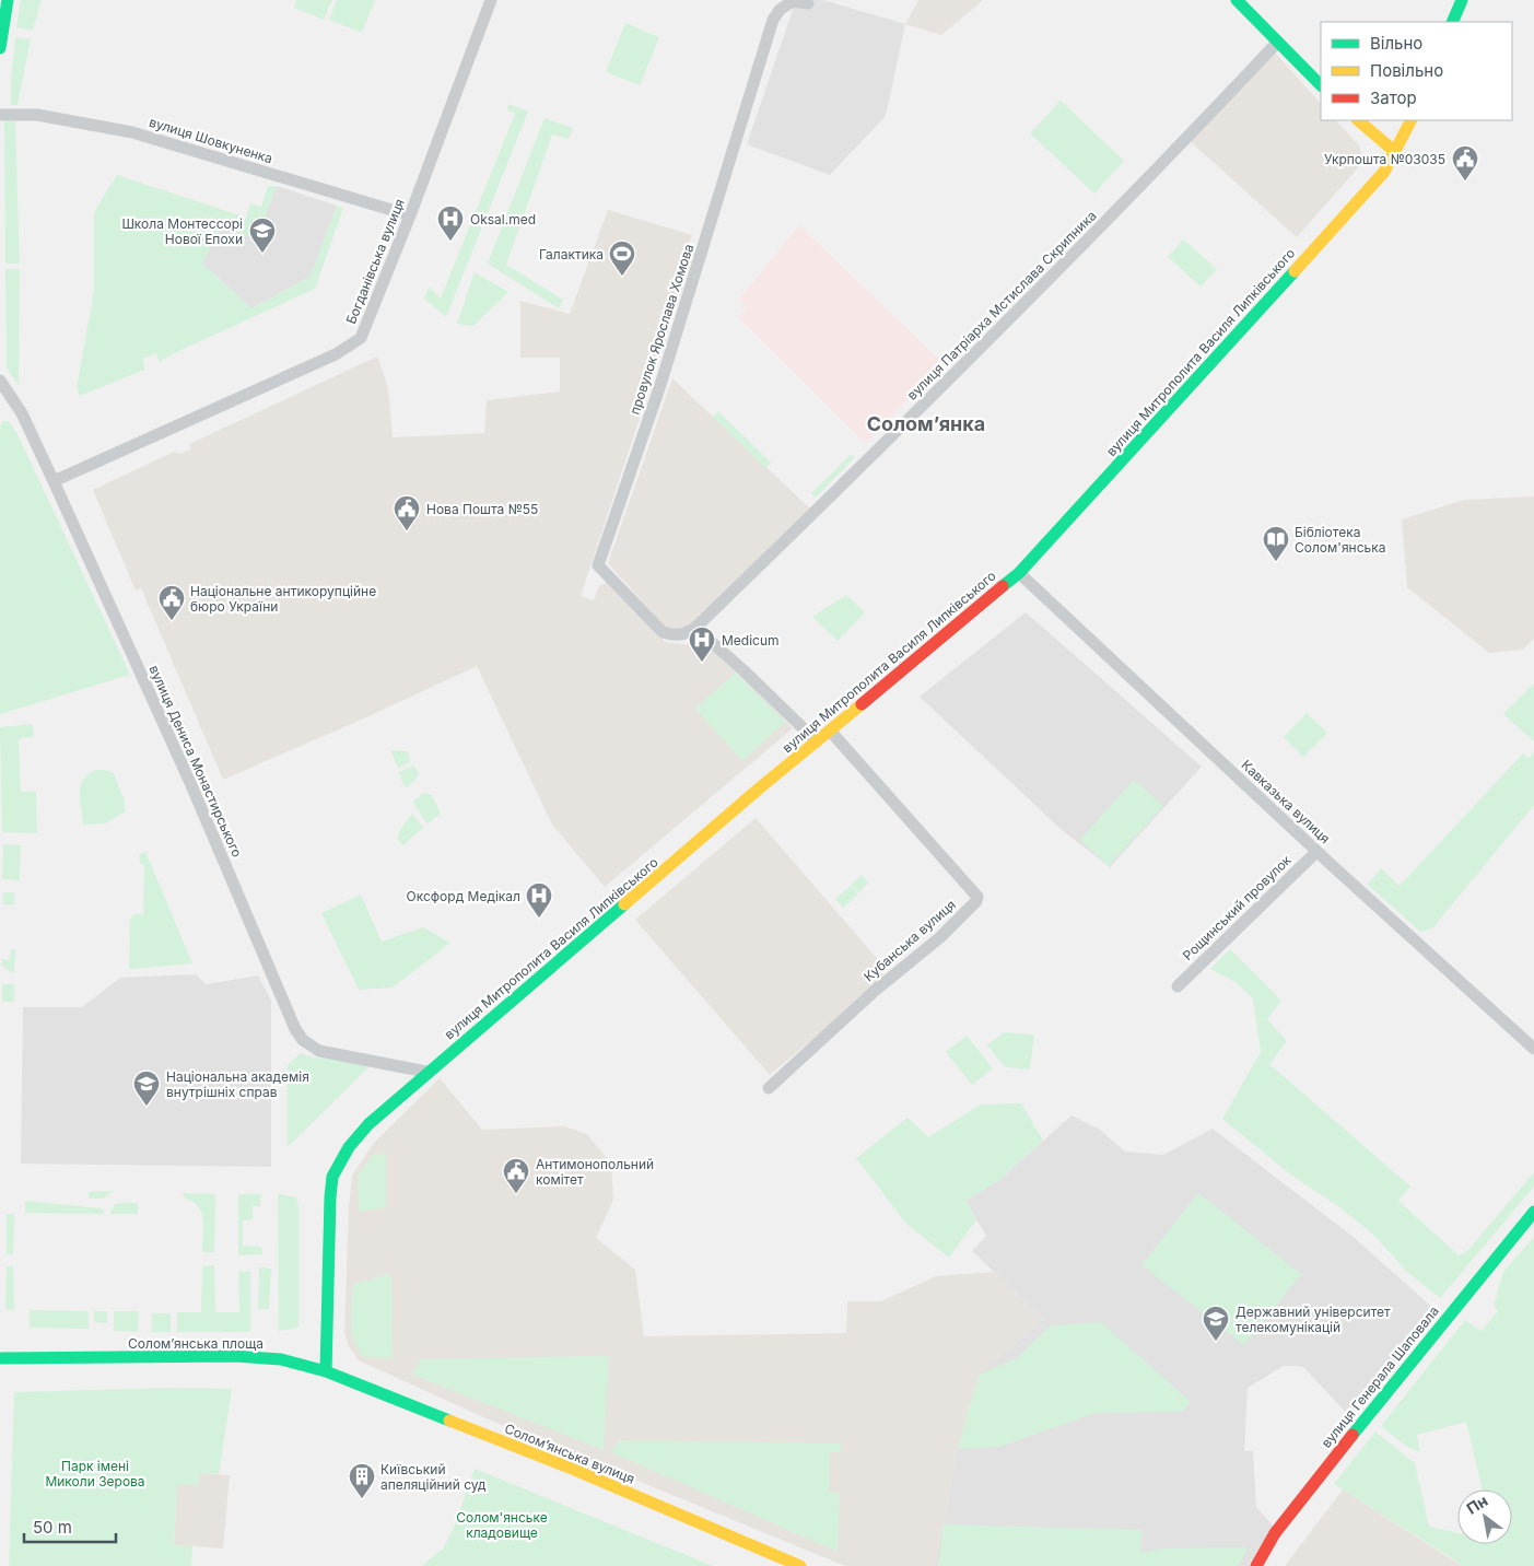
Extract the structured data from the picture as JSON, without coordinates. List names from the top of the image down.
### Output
{
  "streets": {
    "main road": [
      "вулиця Митрополита Василя Липківського",
      "Соломʼянська площа",
      "вулиця Генерала Шаповала",
      "Соломʼянська вулиця"
    ],
    "street": [
      "вулиця Шовкуненка",
      "Богданівська вулиця",
      "вулиця Патріарха Мстислава Скрипника",
      "провулок Ярослава Хомова",
      "вулиця Дениса Монастирського",
      "Кавказька вулиця",
      "Рощинський провулок",
      "Кубанська вулиця"
    ]
  },
  "crossings": [
    ["вулиця Шовкуненка", "Богданівська вулиця"],
    ["Богданівська вулиця", "вулиця Дениса Монастирського"],
    ["вулиця Патріарха Мстислава Скрипника", "провулок Ярослава Хомова"],
    ["вулиця Митрополита Василя Липківського", "вулиця Дениса Монастирського"],
    ["вулиця Митрополита Василя Липківського", "Кавказька вулиця"],
    ["вулиця Митрополита Василя Липківського", "Кубанська вулиця"],
    ["вулиця Митрополита Василя Липківського", "Соломʼянська площа"],
    ["вулиця Митрополита Василя Липківського", "Соломʼянська вулиця"],
    ["Кавказька вулиця", "Рощинський провулок"],
    ["Соломʼянська площа", "Соломʼянська вулиця"]
  ],
  "districts": ["Соломʼянка"],
  "parks": ["Парк імені Миколи Зерова", "Солом'янське кладовище"],
  "places": {
    "public building": [
      "Укрпошта №03035",
      "Нова Пошта №55",
      "Національне антикорупційне бюро України",
      "Антимонопольний комітет"
    ],
    "hospital": ["Oksal.med", "Medicum", "Оксфорд Медікал"],
    "school or university": ["Школа Монтессорі Нової Епохи", "Національна академія внутрішніх справ", "Державний університет телекомунікацій"],
    "sports": ["Галактика"],
    "library": ["Бібліотека Солом'янська"],
    "building": ["Київський апеляційний суд"]
  },
  "legend": ["Вільно", "Повільно", "Затор"],
  "scale_bar": "50 m",
  "north": "top left"
}
